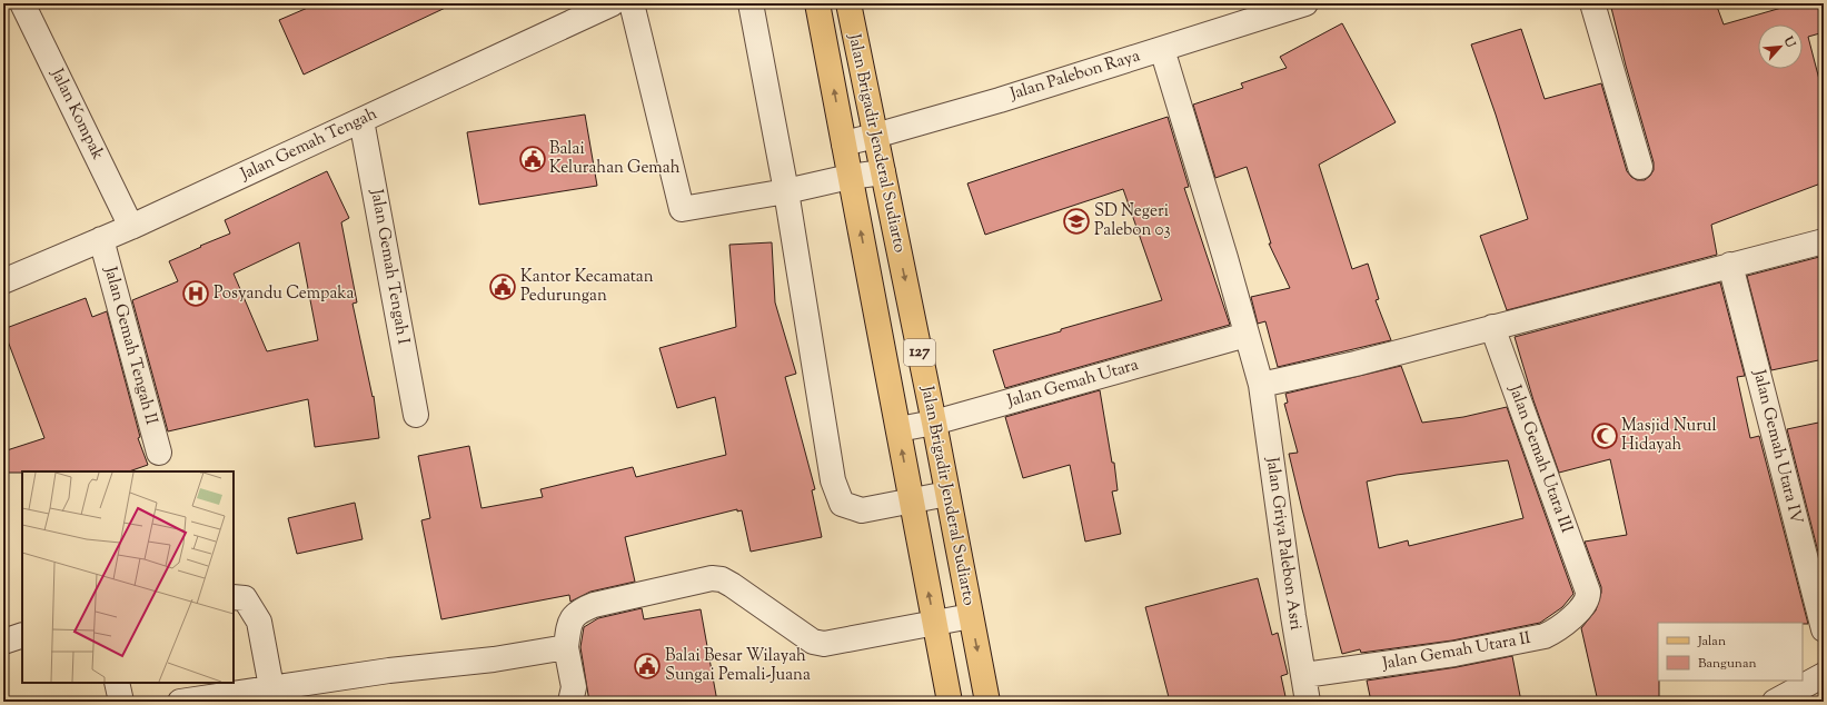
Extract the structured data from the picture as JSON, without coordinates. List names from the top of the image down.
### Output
{
  "streets": {
    "main road": ["Jalan Brigadir Jenderal Sudiarto", "127"],
    "street": [
      "Jalan Palebon Raya",
      "Jalan Kompak",
      "Jalan Gemah Tengah",
      "Jalan Gemah Tengah I",
      "Jalan Gemah Tengah II",
      "Jalan Gemah Utara",
      "Jalan Gemah Utara IV",
      "Jalan Gemah Utara III",
      "Jalan Griya Palebon Asri",
      "Jalan Gemah Utara II"
    ]
  },
  "crossings": [
    ["Jalan Palebon Raya", "Jalan Brigadir Jenderal Sudiarto"],
    ["Jalan Palebon Raya", "Jalan Griya Palebon Asri"],
    ["Jalan Kompak", "Jalan Gemah Tengah"],
    ["Jalan Brigadir Jenderal Sudiarto", "Jalan Gemah Utara"],
    ["Jalan Gemah Tengah", "Jalan Gemah Tengah I"],
    ["Jalan Gemah Tengah", "Jalan Gemah Tengah II"],
    ["Jalan Gemah Utara", "Jalan Griya Palebon Asri"],
    ["Jalan Gemah Utara III", "Jalan Gemah Utara II"],
    ["Jalan Griya Palebon Asri", "Jalan Gemah Utara II"]
  ],
  "places": {
    "public building": ["Balai Kelurahan Gemah", "Kantor Kecamatan Pedurungan", "Balai Besar Wilayah Sungai Pemali-Juana"],
    "school or university": ["SD Negeri Palebon 03"],
    "hospital": ["Posyandu Cempaka"],
    "mosque": ["Masjid Nurul Hidayah"]
  },
  "legend": ["Jalan", "Bangunan"],
  "north": "top right"
}
